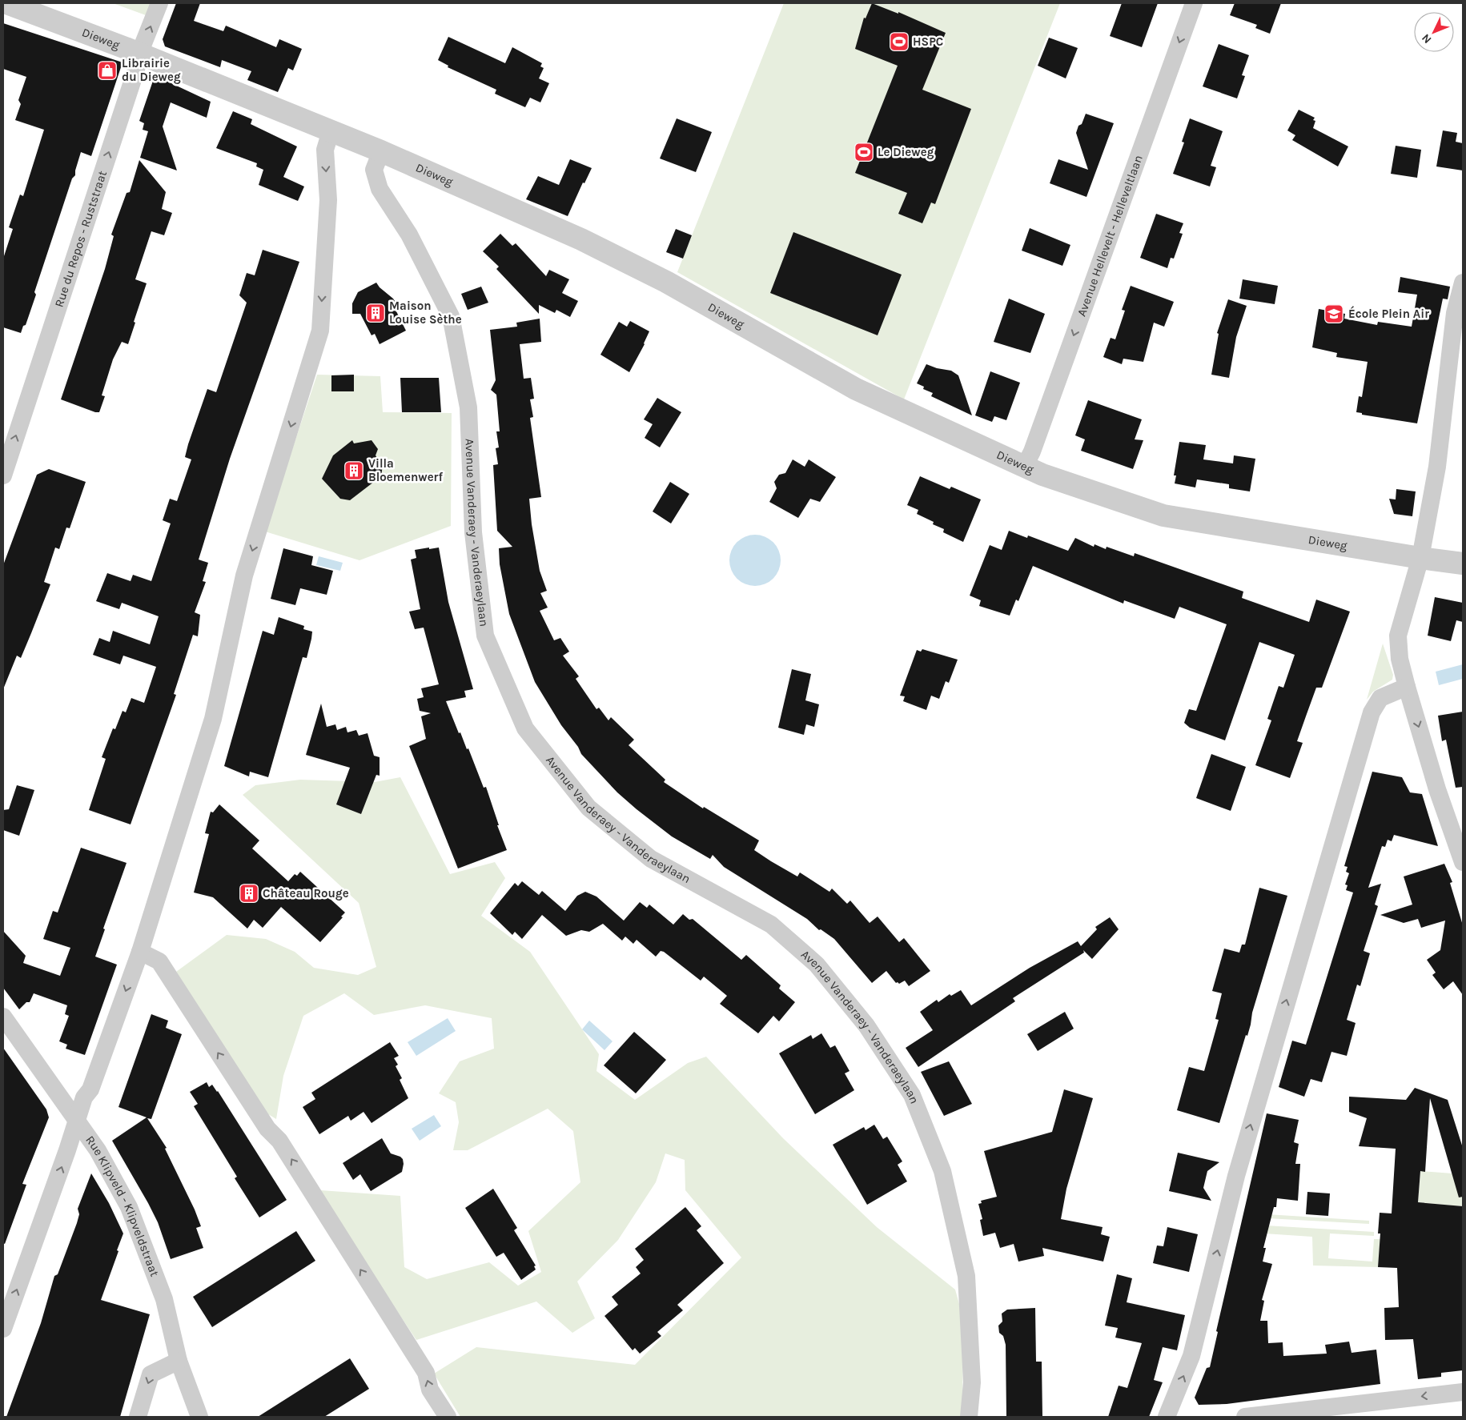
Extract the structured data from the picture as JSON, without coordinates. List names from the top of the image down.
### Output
{
  "streets": {
    "street": [
      "Dieweg",
      "Avenue Hellevelt - Helleveltlaan",
      "Rue du Repos - Ruststraat",
      "Avenue Vanderaey - Vanderaeylaan",
      "Rue Klipveld - Klipveldstraat"
    ]
  },
  "crossings": [
    ["Dieweg", "Avenue Hellevelt - Helleveltlaan"],
    ["Dieweg", "Rue du Repos - Ruststraat"],
    ["Dieweg", "Avenue Vanderaey - Vanderaeylaan"]
  ],
  "one_way": ["Avenue Hellevelt - Helleveltlaan", "Rue du Repos - Ruststraat"],
  "places": {
    "sports": ["HSPC", "Le Dieweg"],
    "shop": ["Librairie du Dieweg"],
    "building": ["Maison Louise Sèthe", "Villa Bloemenwerf", "Château Rouge"],
    "school or university": ["École Plein Air"]
  },
  "north": "bottom left"
}
